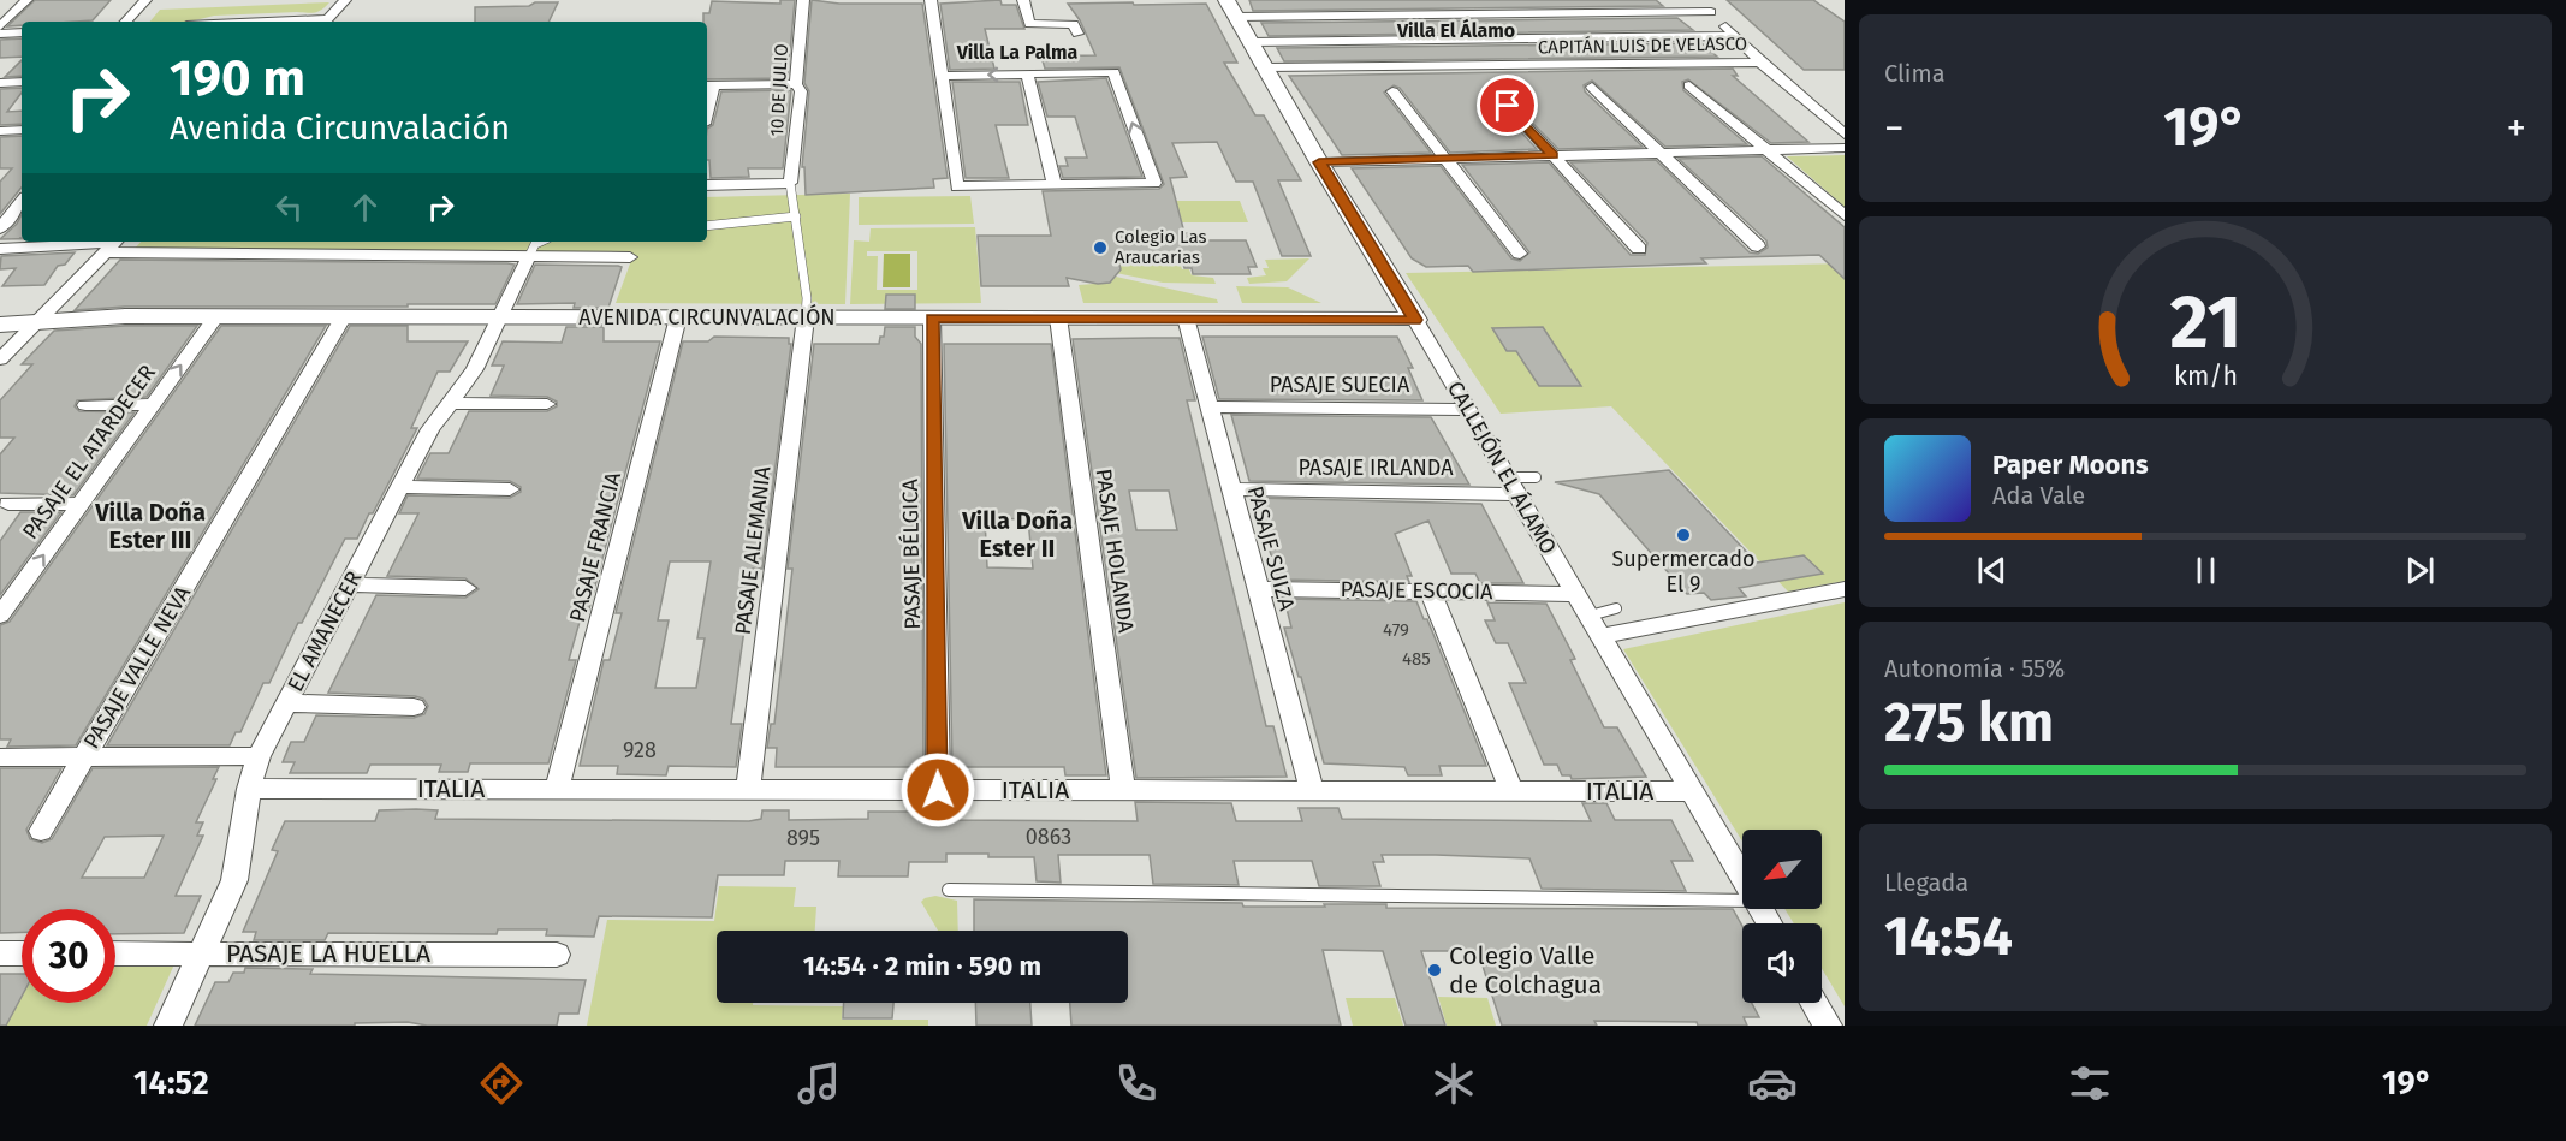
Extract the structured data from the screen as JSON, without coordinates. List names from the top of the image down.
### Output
{
  "streets": {
    "street": [
      "CAPITÁN LUIS DE VELASCO",
      "10 DE JULIO",
      "AVENIDA CIRCUNVALACIÓN",
      "PASAJE SUECIA",
      "PASAJE EL ATARDECER",
      "PASAJE IRLANDA",
      "CALLEJÓN EL ÁLAMO",
      "PASAJE FRANCIA",
      "PASAJE SUIZA",
      "PASAJE ALEMANIA",
      "PASAJE HOLANDA",
      "PASAJE BÉLGICA",
      "PASAJE ESCOCIA",
      "EL AMANECER",
      "PASAJE VALLE NEVA",
      "ITALIA",
      "PASAJE LA HUELLA"
    ]
  },
  "crossings": [
    ["CAPITÁN LUIS DE VELASCO", "CALLEJÓN EL ÁLAMO"],
    ["AVENIDA CIRCUNVALACIÓN", "PASAJE EL ATARDECER"],
    ["AVENIDA CIRCUNVALACIÓN", "CALLEJÓN EL ÁLAMO"],
    ["AVENIDA CIRCUNVALACIÓN", "PASAJE FRANCIA"],
    ["AVENIDA CIRCUNVALACIÓN", "PASAJE SUIZA"],
    ["AVENIDA CIRCUNVALACIÓN", "PASAJE ALEMANIA"],
    ["AVENIDA CIRCUNVALACIÓN", "PASAJE HOLANDA"],
    ["AVENIDA CIRCUNVALACIÓN", "PASAJE BÉLGICA"],
    ["AVENIDA CIRCUNVALACIÓN", "EL AMANECER"],
    ["AVENIDA CIRCUNVALACIÓN", "PASAJE VALLE NEVA"],
    ["PASAJE SUECIA", "CALLEJÓN EL ÁLAMO"],
    ["PASAJE SUECIA", "PASAJE SUIZA"],
    ["PASAJE IRLANDA", "CALLEJÓN EL ÁLAMO"],
    ["PASAJE IRLANDA", "PASAJE SUIZA"],
    ["CALLEJÓN EL ÁLAMO", "PASAJE ESCOCIA"],
    ["CALLEJÓN EL ÁLAMO", "ITALIA"],
    ["PASAJE FRANCIA", "ITALIA"],
    ["PASAJE SUIZA", "PASAJE ESCOCIA"],
    ["PASAJE SUIZA", "ITALIA"],
    ["PASAJE ALEMANIA", "ITALIA"],
    ["PASAJE HOLANDA", "ITALIA"],
    ["PASAJE BÉLGICA", "ITALIA"],
    ["EL AMANECER", "ITALIA"],
    ["EL AMANECER", "PASAJE LA HUELLA"]
  ],
  "districts": [
    "Villa El Álamo",
    "Villa La Palma",
    "Villa Doña Ester III",
    "Villa Doña Ester II"
  ],
  "places": ["Colegio Las Araucarias", "Supermercado El 9", "Colegio Valle de Colchagua"],
  "house_numbers": [
    "479",
    "485",
    "928",
    "0863",
    "895"
  ],
  "north": "bottom left",
  "page": {
    "tile": [
      "Clima",
      ["Autonomía · 55%", "275 km"],
      ["Llegada", "14:54"]
    ],
    "turn": ["190 m", "Avenida Circunvalación"],
    "heat": ["−", "19°", "+"],
    "song": ["Paper Moons", "Ada Vale"],
    "limit": "30",
    "trip": "14:54 · 2 min · 590 m",
    "tabs": ["14:52", "19°"],
    "gauge": ["21", "km/h"]
  }
}
